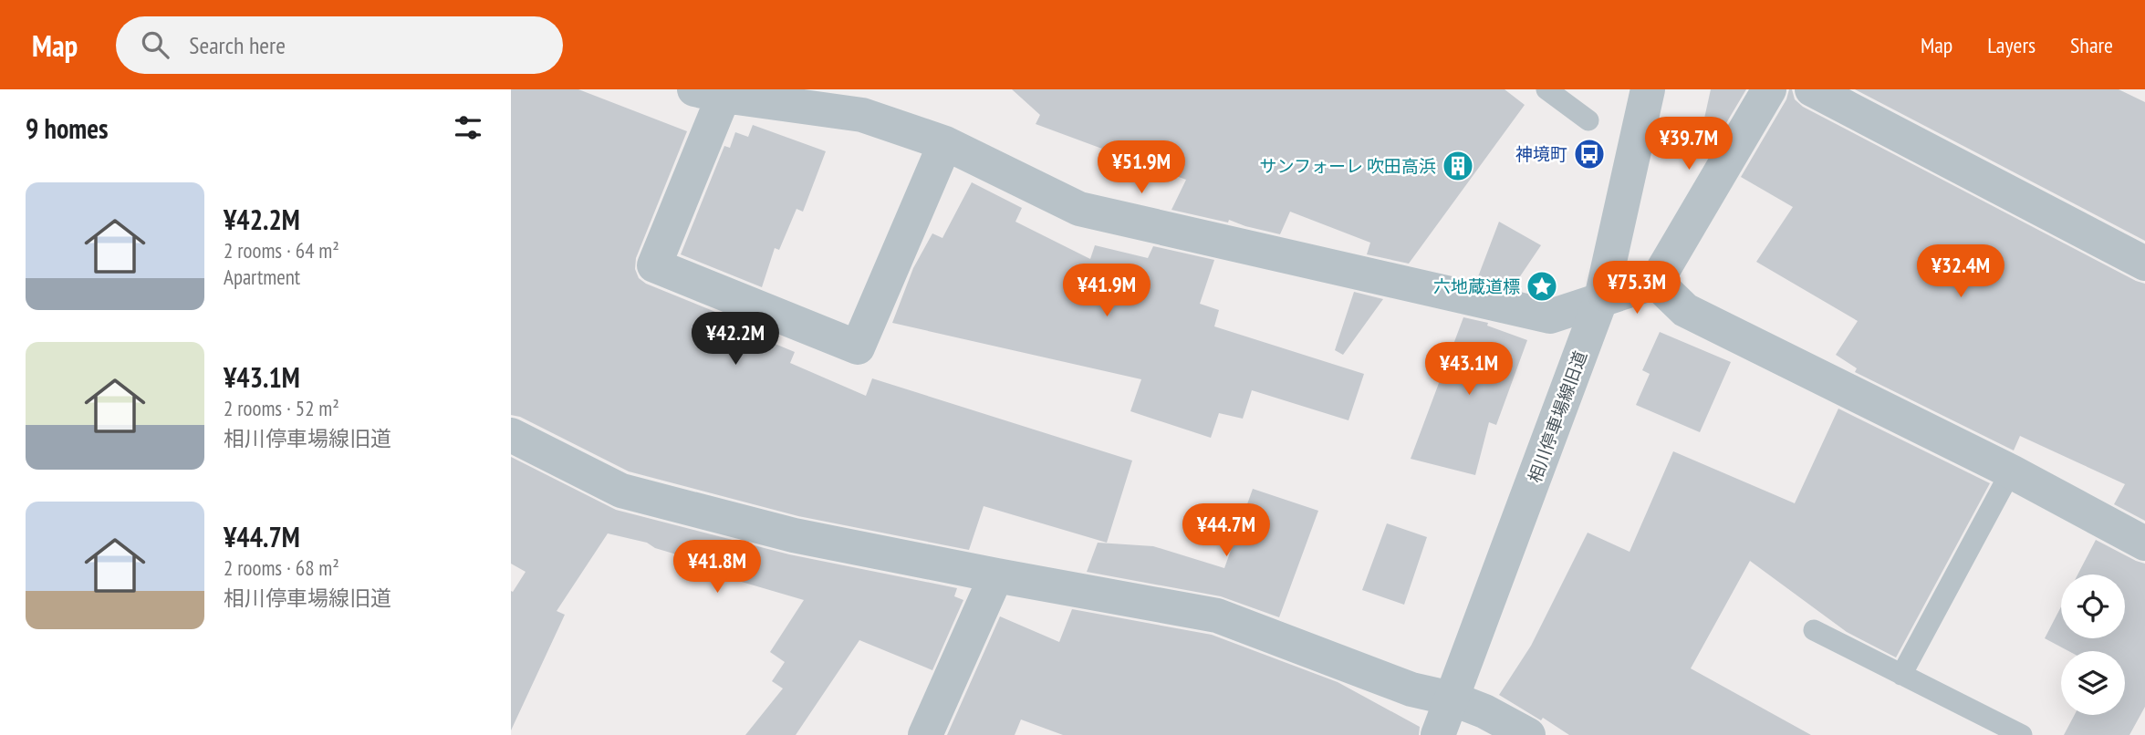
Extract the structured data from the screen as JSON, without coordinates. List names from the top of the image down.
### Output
{
  "streets": {
    "street": ["相川停車場線旧道"]
  },
  "places": {
    "bus stop": ["神境町"],
    "building": ["サンフォーレ 吹田高浜"],
    "place": ["六地蔵道標"]
  },
  "page": {
    "header": "Map",
    "search": "Search here",
    "nav": ["Map", "Layers", "Share"],
    "heading": "9 homes",
    "price": [
      "¥39.7M",
      "¥51.9M",
      "¥32.4M",
      "¥75.3M",
      "¥41.9M",
      "¥42.2M",
      "¥43.1M",
      "¥44.7M",
      "¥41.8M"
    ],
    "list": [
      {
        "name": "¥42.2M",
        "note": "2 rooms · 64 m² · Apartment"
      },
      {
        "name": "¥43.1M",
        "note": "2 rooms · 52 m² · 相川停車場線旧道"
      },
      {
        "name": "¥44.7M",
        "note": "2 rooms · 68 m² · 相川停車場線旧道"
      }
    ]
  }
}
